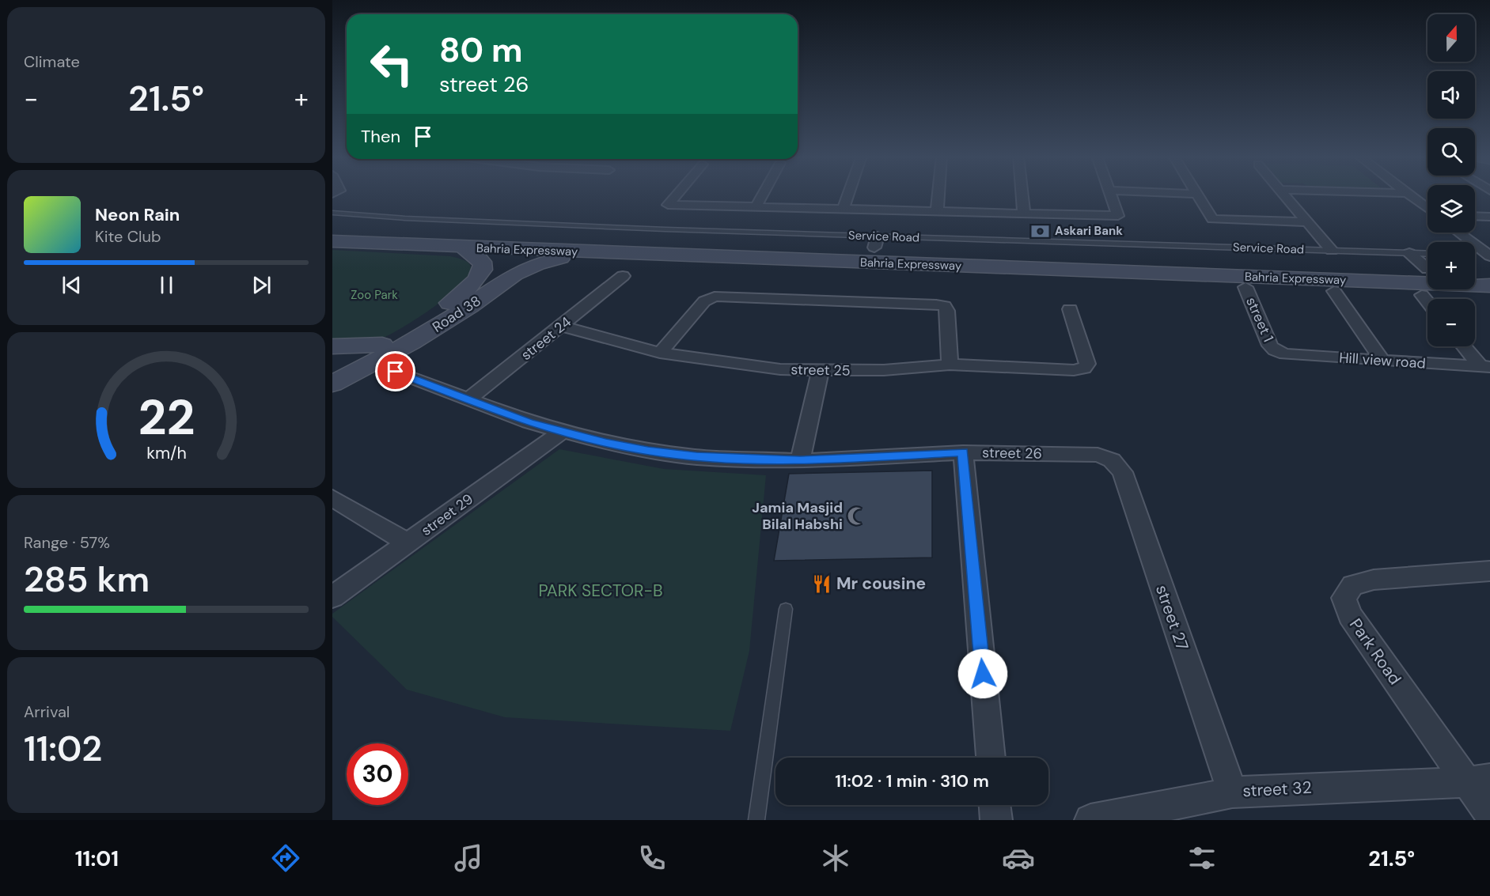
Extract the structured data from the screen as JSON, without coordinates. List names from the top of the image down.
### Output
{
  "streets": {
    "main road": ["Bahria Expressway", "Road 38"],
    "street": [
      "street 1",
      "street 24",
      "Hill view road",
      "street 25",
      "street 26",
      "street 29",
      "street 27",
      "Park Road",
      "street 32"
    ],
    "lane": ["Service Road"]
  },
  "crossings": [
    ["Service Road", "Bahria Expressway"],
    ["Bahria Expressway", "Road 38"],
    ["Road 38", "street 26"],
    ["street 1", "Hill view road"],
    ["street 24", "street 25"],
    ["street 24", "street 26"],
    ["street 26", "street 29"],
    ["street 26", "street 27"],
    ["street 27", "street 32"],
    ["Park Road", "street 32"]
  ],
  "parks": ["Zoo Park", "PARK SECTOR-B"],
  "places": {
    "bank": ["Askari Bank"],
    "mosque": ["Jamia Masjid Bilal Habshi"],
    "restaurant": ["Mr cousine"]
  },
  "north": "top",
  "page": {
    "tile": [
      "Climate",
      ["Range · 57%", "285 km"],
      ["Arrival", "11:02"]
    ],
    "map_buttons": ["+", "−"],
    "turn": ["80 m", "street 26"],
    "heat": ["−", "21.5°", "+"],
    "then": "Then",
    "song": ["Neon Rain", "Kite Club"],
    "limit": "30",
    "trip": "11:02 · 1 min · 310 m",
    "tabs": ["11:01", "21.5°"],
    "gauge": ["22", "km/h"]
  }
}
